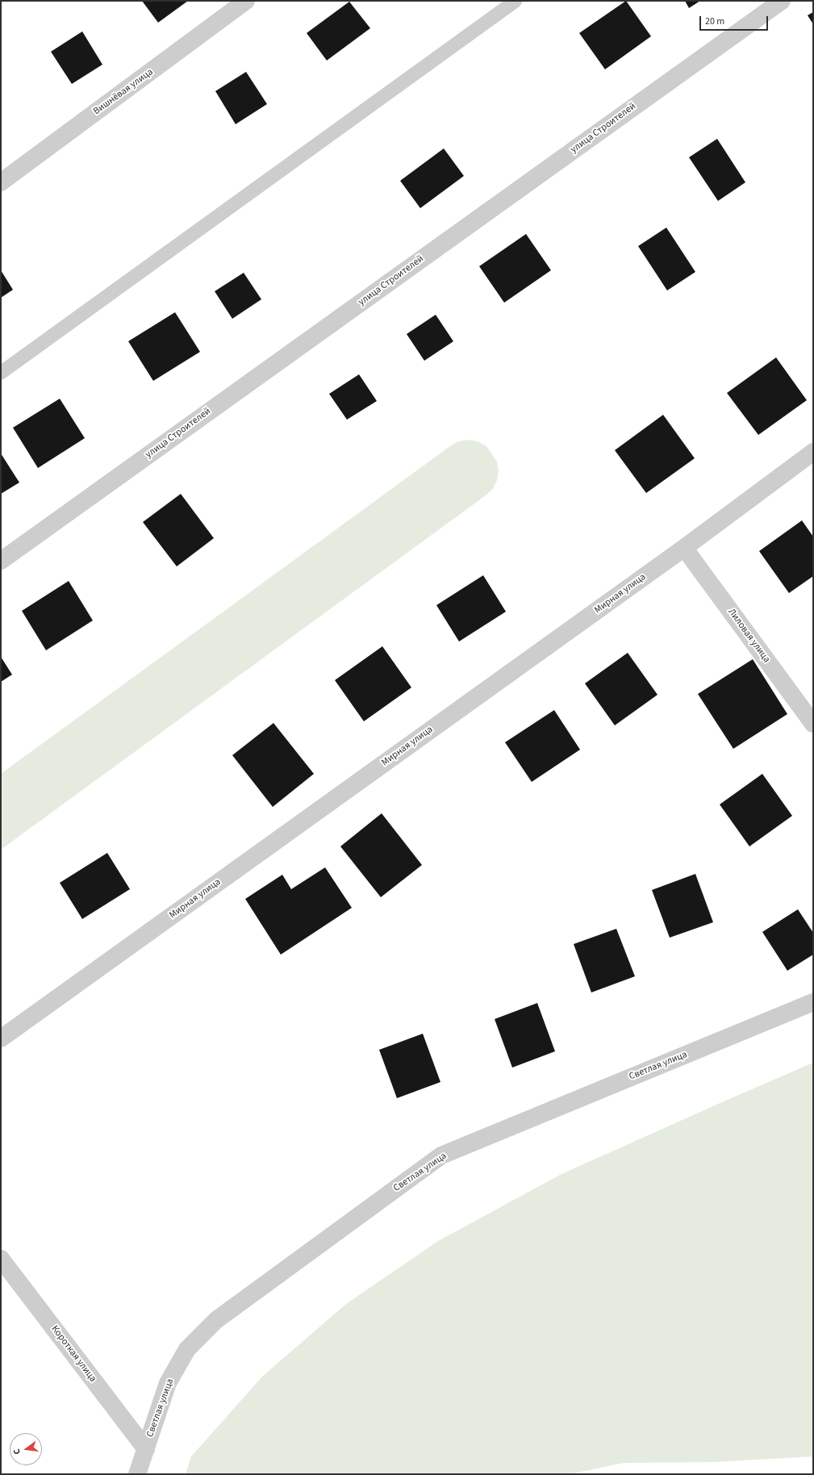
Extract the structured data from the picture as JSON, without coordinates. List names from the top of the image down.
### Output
{
  "streets": {
    "street": [
      "Вишнёвая улица",
      "улица Строителей",
      "Мирная улица",
      "Лиловая улица",
      "Светлая улица",
      "Короткая улица"
    ]
  },
  "crossings": [
    ["Мирная улица", "Лиловая улица"],
    ["Светлая улица", "Короткая улица"]
  ],
  "scale_bar": "20 m",
  "north": "left"
}
